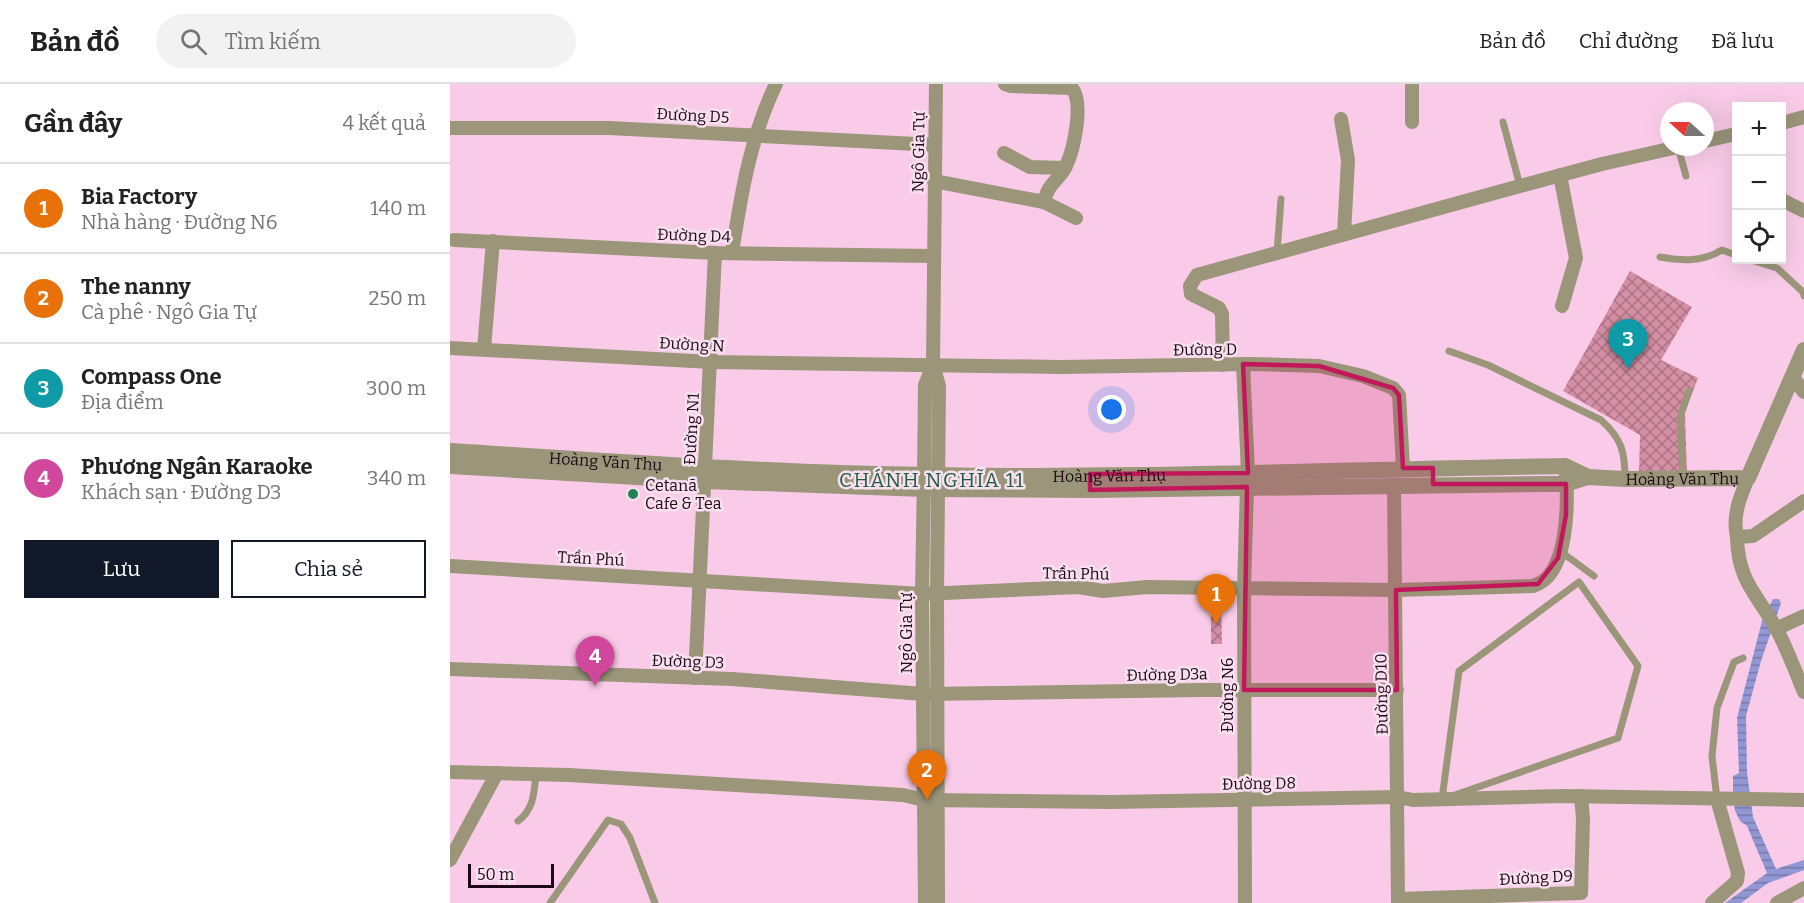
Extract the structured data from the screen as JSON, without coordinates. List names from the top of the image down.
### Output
{
  "streets": {
    "street": [
      "Đường D5",
      "Ngô Gia Tự",
      "Đường D4",
      "Đường N",
      "Đường D",
      "Đường N1",
      "Hoàng Văn Thụ",
      "Trần Phú",
      "Đường D3",
      "Đường D3a",
      "Đường D10",
      "Đường N6",
      "Đường D8",
      "Đường D9"
    ]
  },
  "crossings": [
    ["Đường D5", "Ngô Gia Tự"],
    ["Ngô Gia Tự", "Đường D4"],
    ["Ngô Gia Tự", "Đường N"],
    ["Ngô Gia Tự", "Đường D"],
    ["Ngô Gia Tự", "Hoàng Văn Thụ"],
    ["Ngô Gia Tự", "Trần Phú"],
    ["Ngô Gia Tự", "Đường D3"],
    ["Ngô Gia Tự", "Đường D3a"],
    ["Ngô Gia Tự", "Đường D8"],
    ["Đường D4", "Đường N1"],
    ["Đường N", "Đường D"],
    ["Đường N", "Đường N1"],
    ["Đường D", "Hoàng Văn Thụ"],
    ["Đường D", "Đường N6"],
    ["Đường N1", "Hoàng Văn Thụ"],
    ["Đường N1", "Trần Phú"],
    ["Đường N1", "Đường D3"],
    ["Hoàng Văn Thụ", "Trần Phú"],
    ["Hoàng Văn Thụ", "Đường D10"],
    ["Hoàng Văn Thụ", "Đường N6"],
    ["Trần Phú", "Đường D10"],
    ["Trần Phú", "Đường N6"],
    ["Đường D3", "Đường D3a"],
    ["Đường D3a", "Đường D10"],
    ["Đường D3a", "Đường N6"],
    ["Đường D10", "Đường D8"],
    ["Đường D10", "Đường D9"],
    ["Đường N6", "Đường D8"],
    ["Đường D8", "Đường D9"]
  ],
  "districts": ["CHÁNH NGHĨA 11"],
  "places": ["Cetanā Cafe & Tea"],
  "scale_bar": "50 m",
  "north": "left",
  "page": {
    "header": "Bản đồ",
    "search": "Tìm kiếm",
    "nav": ["Bản đồ", "Chỉ đường", "Đã lưu"],
    "heading": ["Gần đây", "4 kết quả"],
    "map_buttons": ["+", "−"],
    "list": [
      {
        "mark": "1",
        "name": "Bia Factory",
        "note": "Nhà hàng · Đường N6",
        "value": "140 m"
      },
      {
        "mark": "2",
        "name": "The nanny",
        "note": "Cà phê · Ngô Gia Tự",
        "value": "250 m"
      },
      {
        "mark": "3",
        "name": "Compass One",
        "note": "Địa điểm",
        "value": "300 m"
      },
      {
        "mark": "4",
        "name": "Phương Ngân Karaoke",
        "note": "Khách sạn · Đường D3",
        "value": "340 m"
      }
    ],
    "pins": [
      "3",
      "1",
      "4",
      "2"
    ],
    "buttons": ["Lưu", "Chia sẻ"],
    "scale": "50 m"
  }
}
